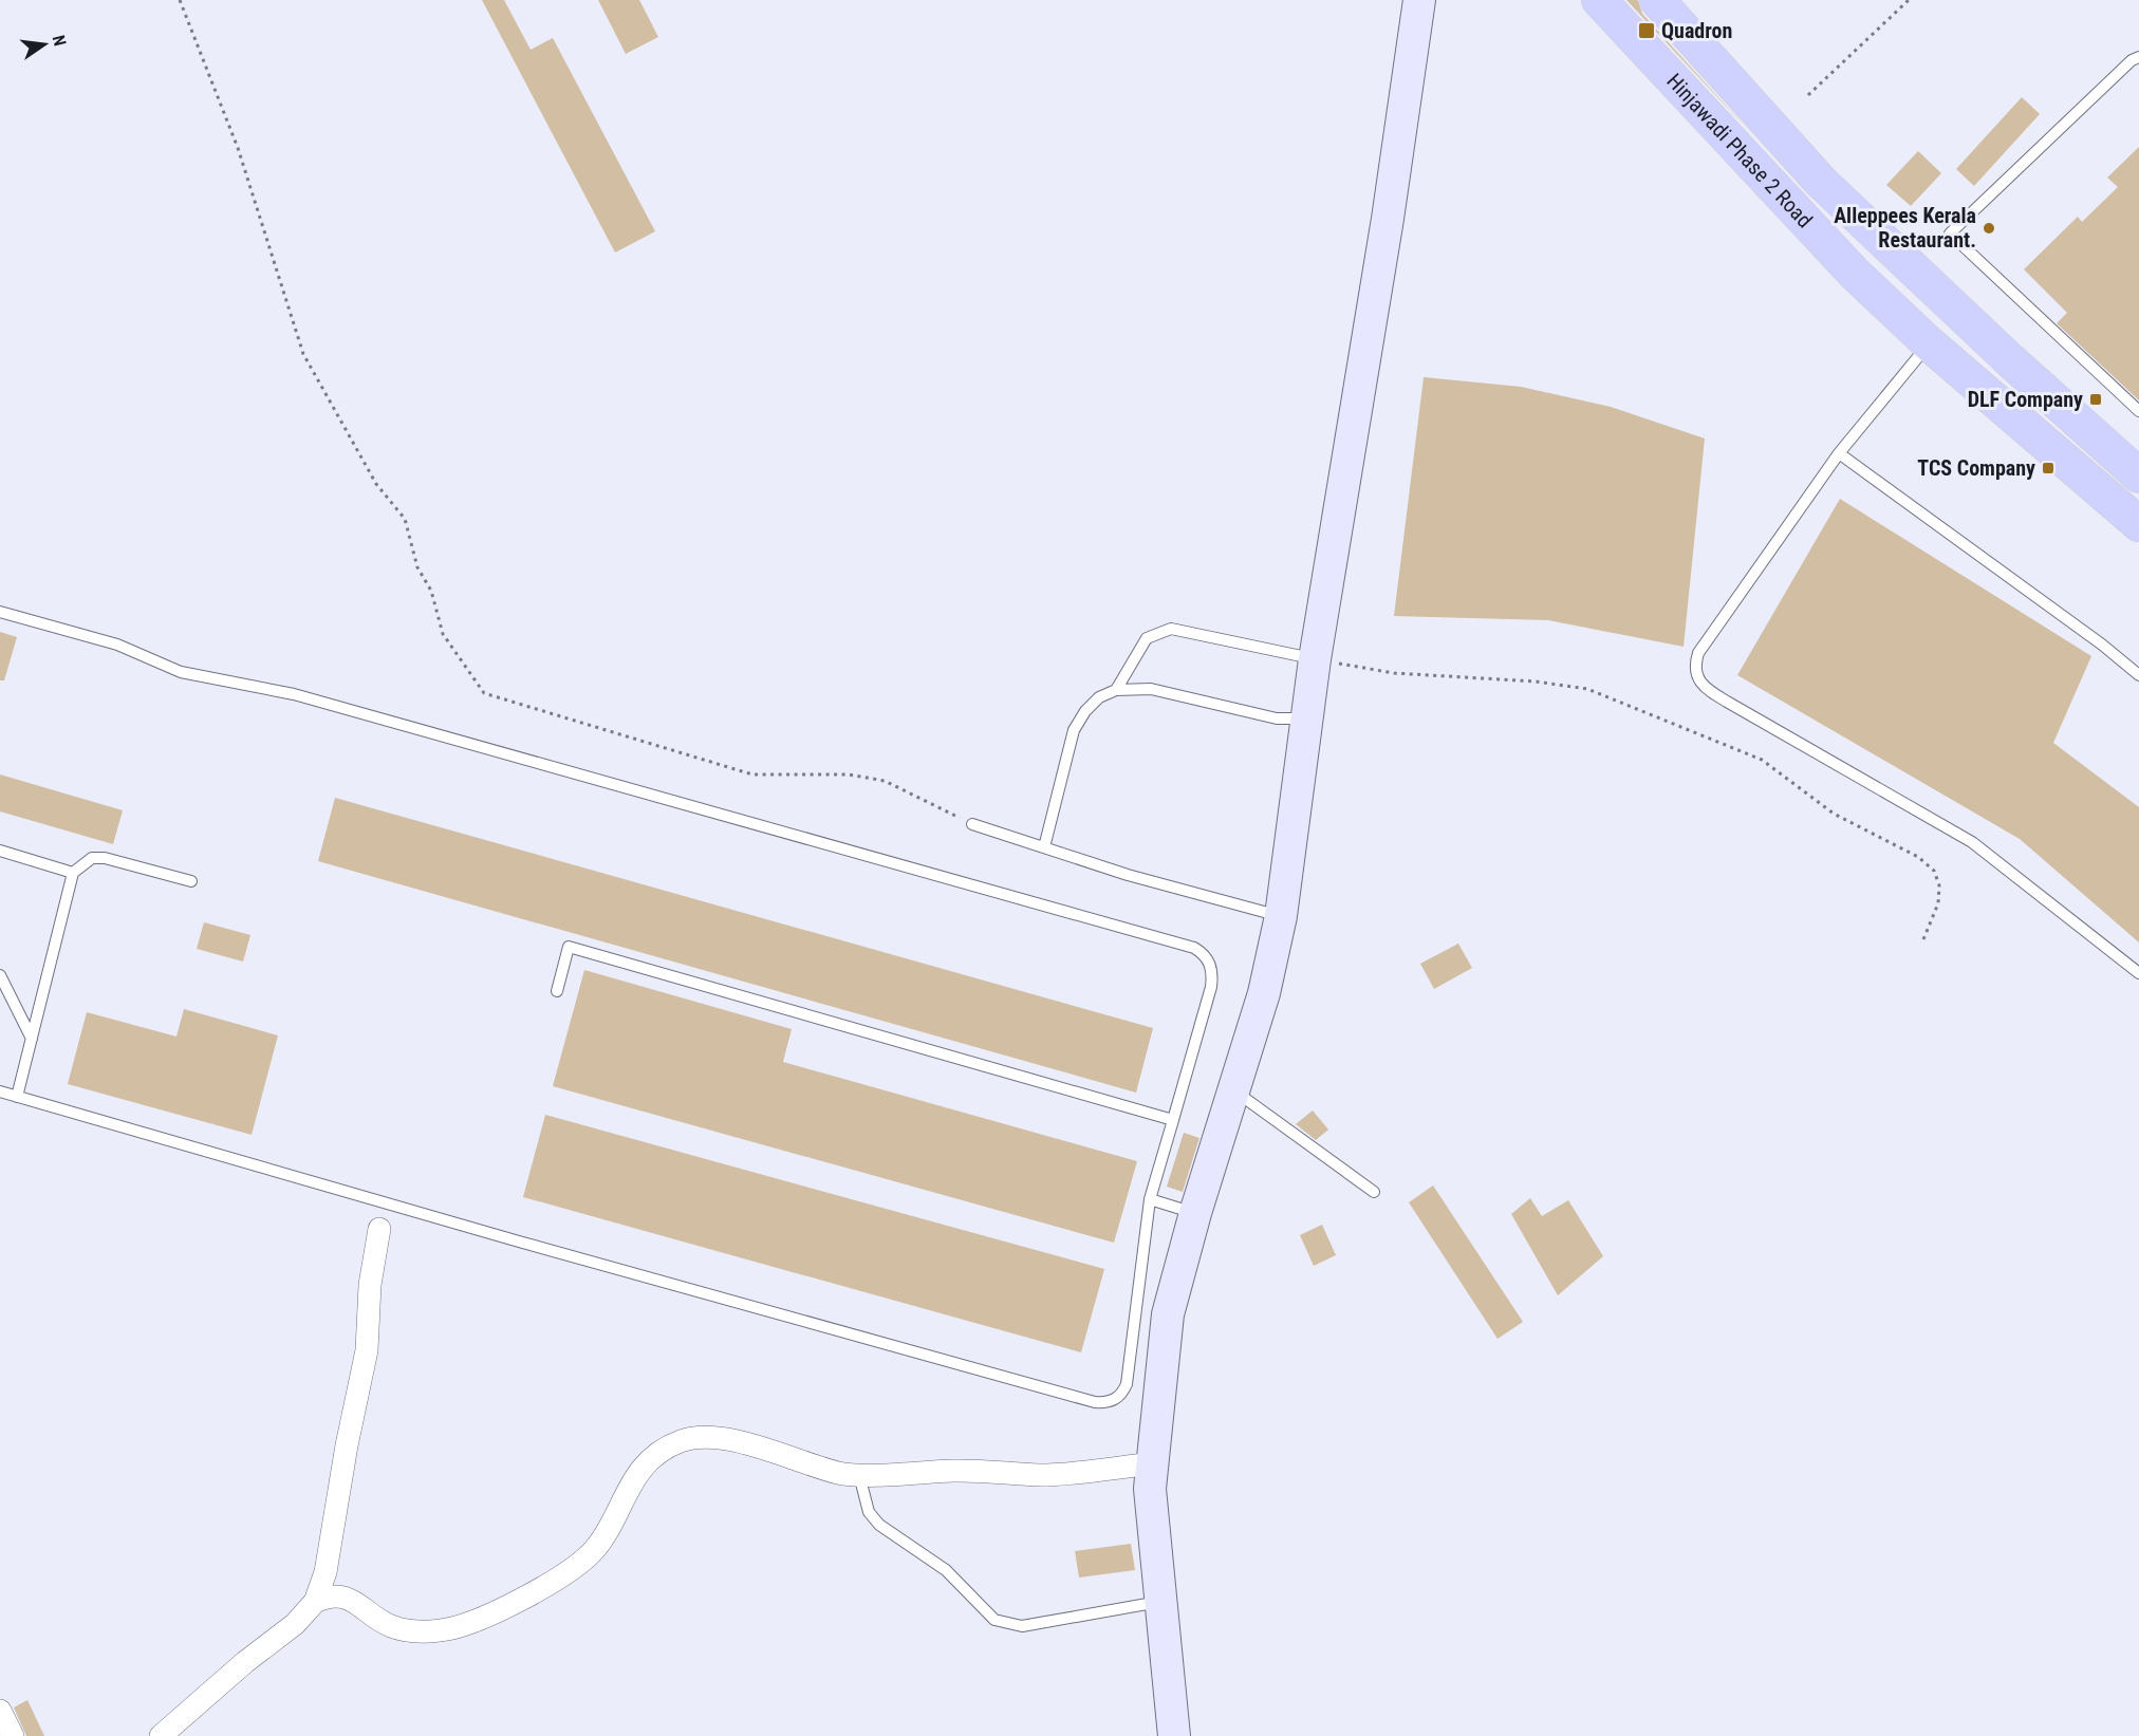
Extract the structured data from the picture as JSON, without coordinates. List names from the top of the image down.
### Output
{
  "streets": {
    "main road": ["Hinjawadi Phase 2 Road"]
  },
  "places": {
    "transit": ["Quadron", "DLF Company", "TCS Company"],
    "other": ["Alleppees Kerala Restaurant."]
  },
  "north": "right"
}
